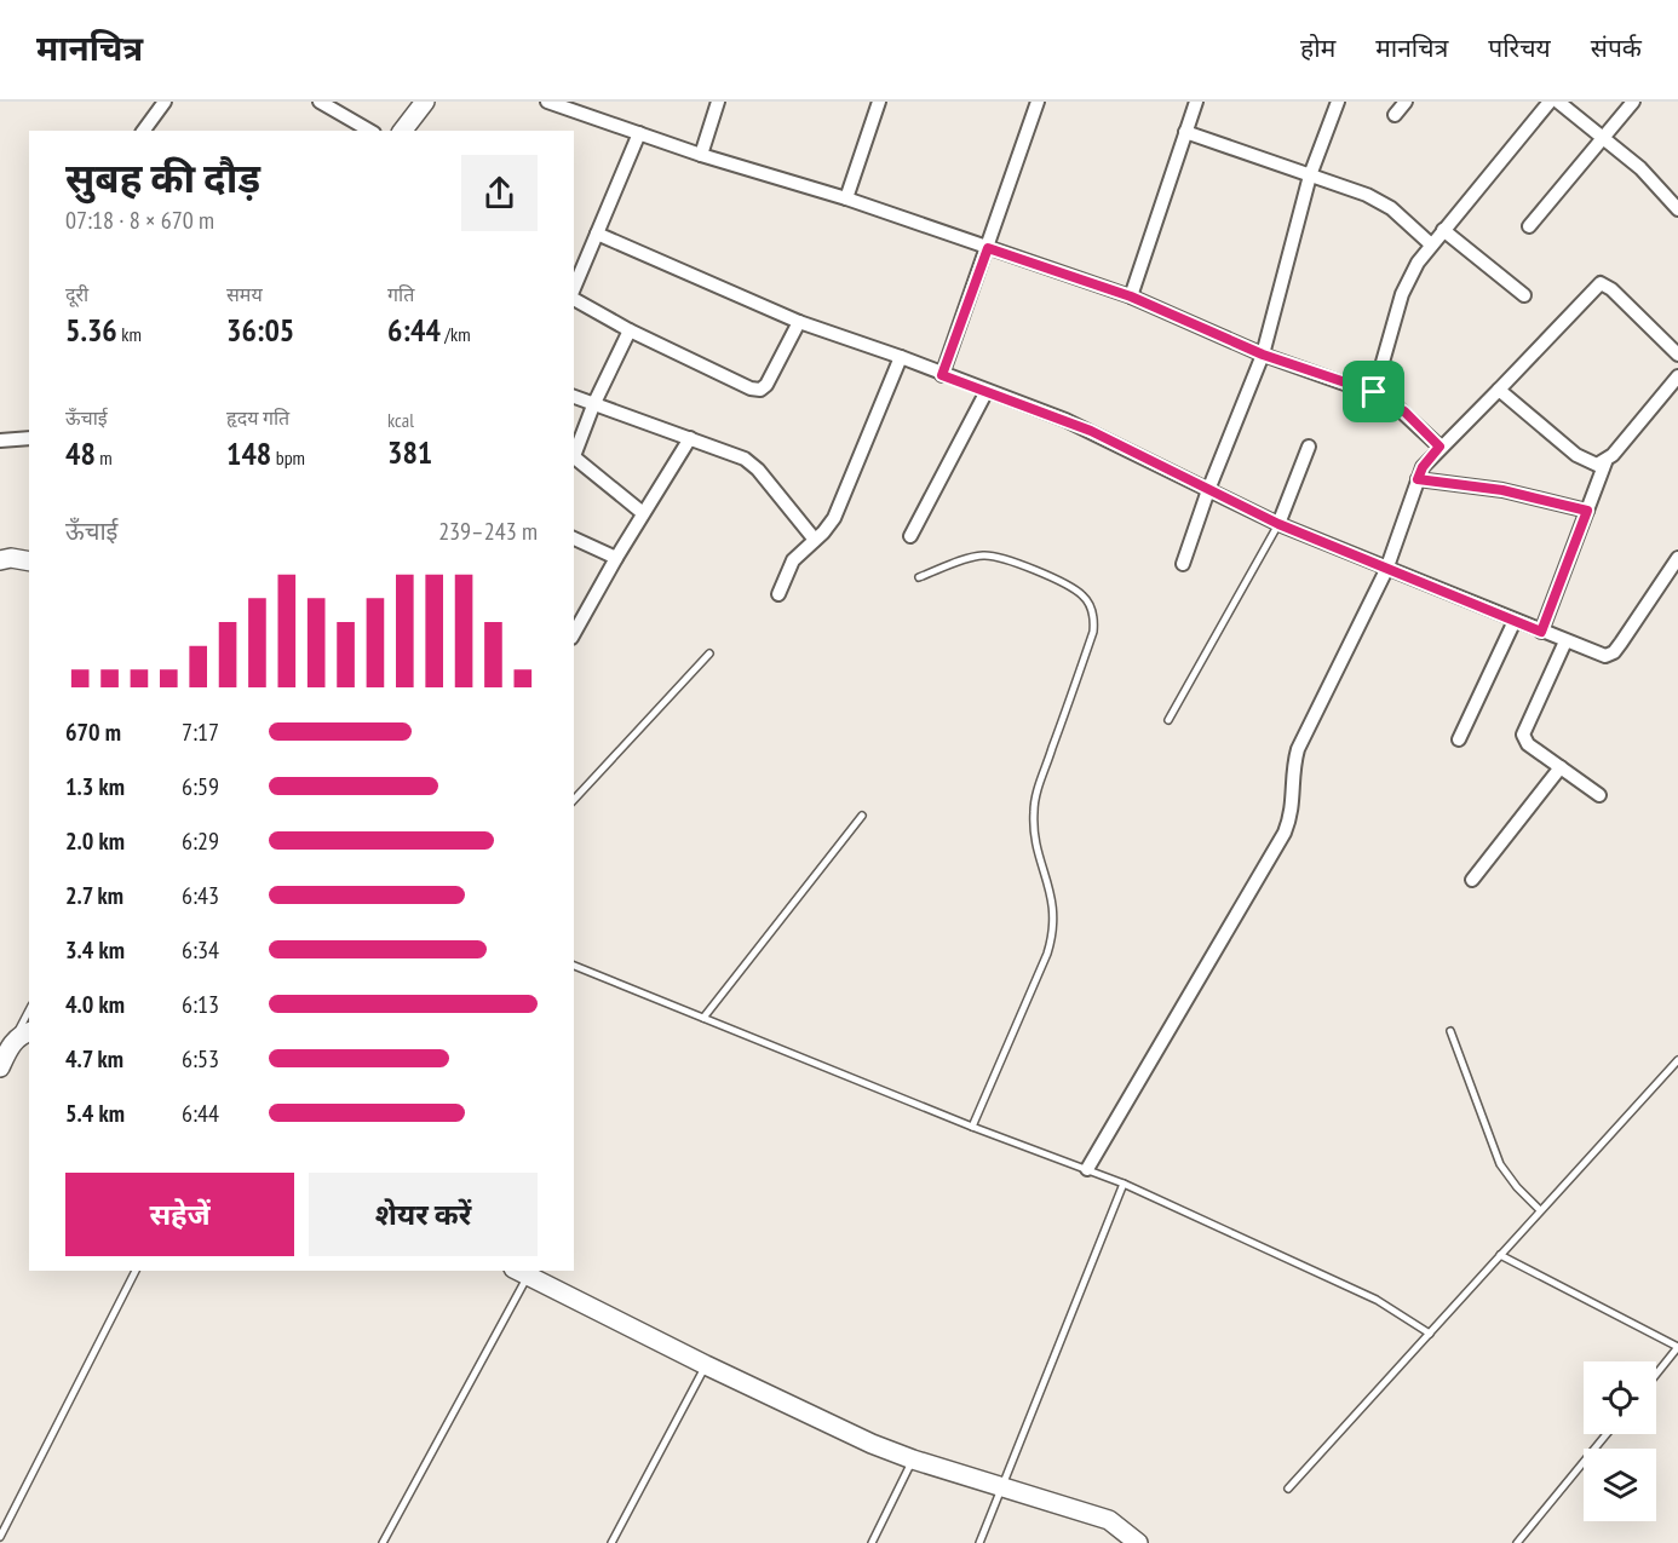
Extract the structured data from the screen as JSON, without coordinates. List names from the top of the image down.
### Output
{
  "page": {
    "header": "मानचित्र",
    "nav": [
      "होम",
      "मानचित्र",
      "परिचय",
      "संपर्क"
    ],
    "heading": ["सुबह की दौड़", "07:18 · 8 × 670 m"],
    "stats": [
      ["दूरी", "5.36 km"],
      ["समय", "36:05"],
      ["गति", "6:44 /km"],
      ["ऊँचाई", "48 m"],
      ["हृदय गति", "148 bpm"],
      ["kcal", "381"]
    ],
    "chart": ["ऊँचाई", "239–243 m"],
    "list": [
      {
        "name": "670 m",
        "note": "7:17"
      },
      {
        "name": "1.3 km",
        "note": "6:59"
      },
      {
        "name": "2.0 km",
        "note": "6:29"
      },
      {
        "name": "2.7 km",
        "note": "6:43"
      },
      {
        "name": "3.4 km",
        "note": "6:34"
      },
      {
        "name": "4.0 km",
        "note": "6:13"
      },
      {
        "name": "4.7 km",
        "note": "6:53"
      },
      {
        "name": "5.4 km",
        "note": "6:44"
      }
    ],
    "buttons": ["सहेजें", "शेयर करें"]
  }
}
